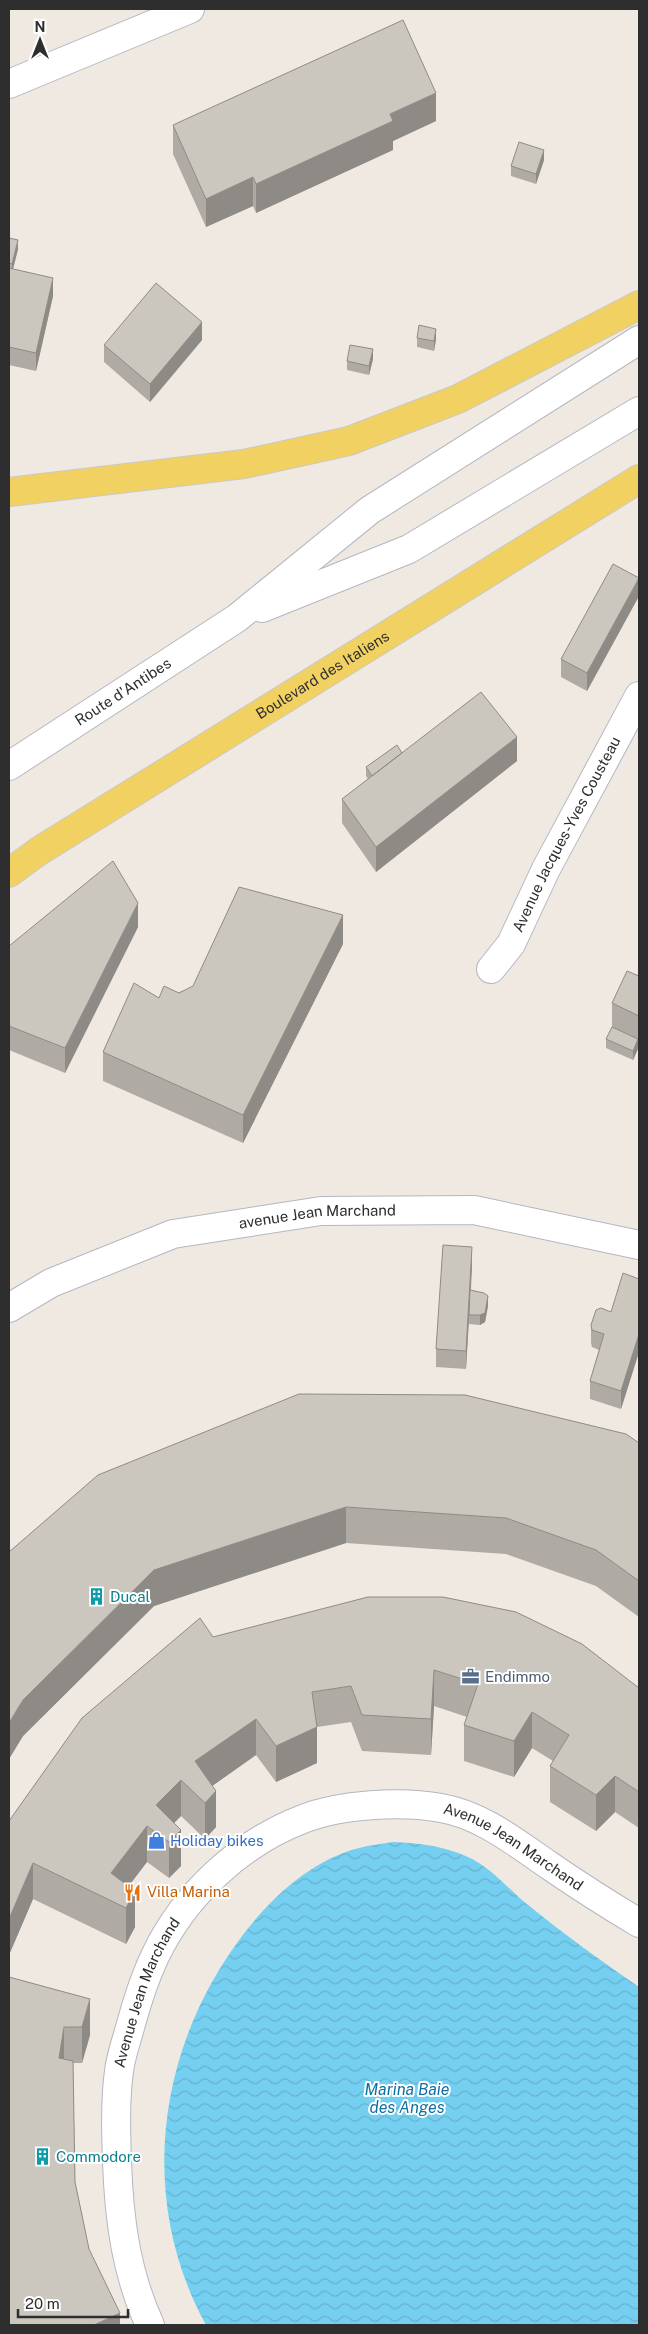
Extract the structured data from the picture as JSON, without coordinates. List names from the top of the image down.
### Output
{
  "streets": {
    "main road": ["Boulevard des Italiens"],
    "street": [
      "Route d'Antibes",
      "Avenue Jacques-Yves Cousteau",
      "avenue Jean Marchand",
      "Avenue Jean Marchand"
    ]
  },
  "water": ["Marina Baie des Anges"],
  "places": {
    "building": ["Ducal", "Commodore"],
    "office": ["Endimmo"],
    "shop": ["Holiday bikes"],
    "restaurant": ["Villa Marina"]
  },
  "scale_bar": "20 m",
  "north": "top"
}
